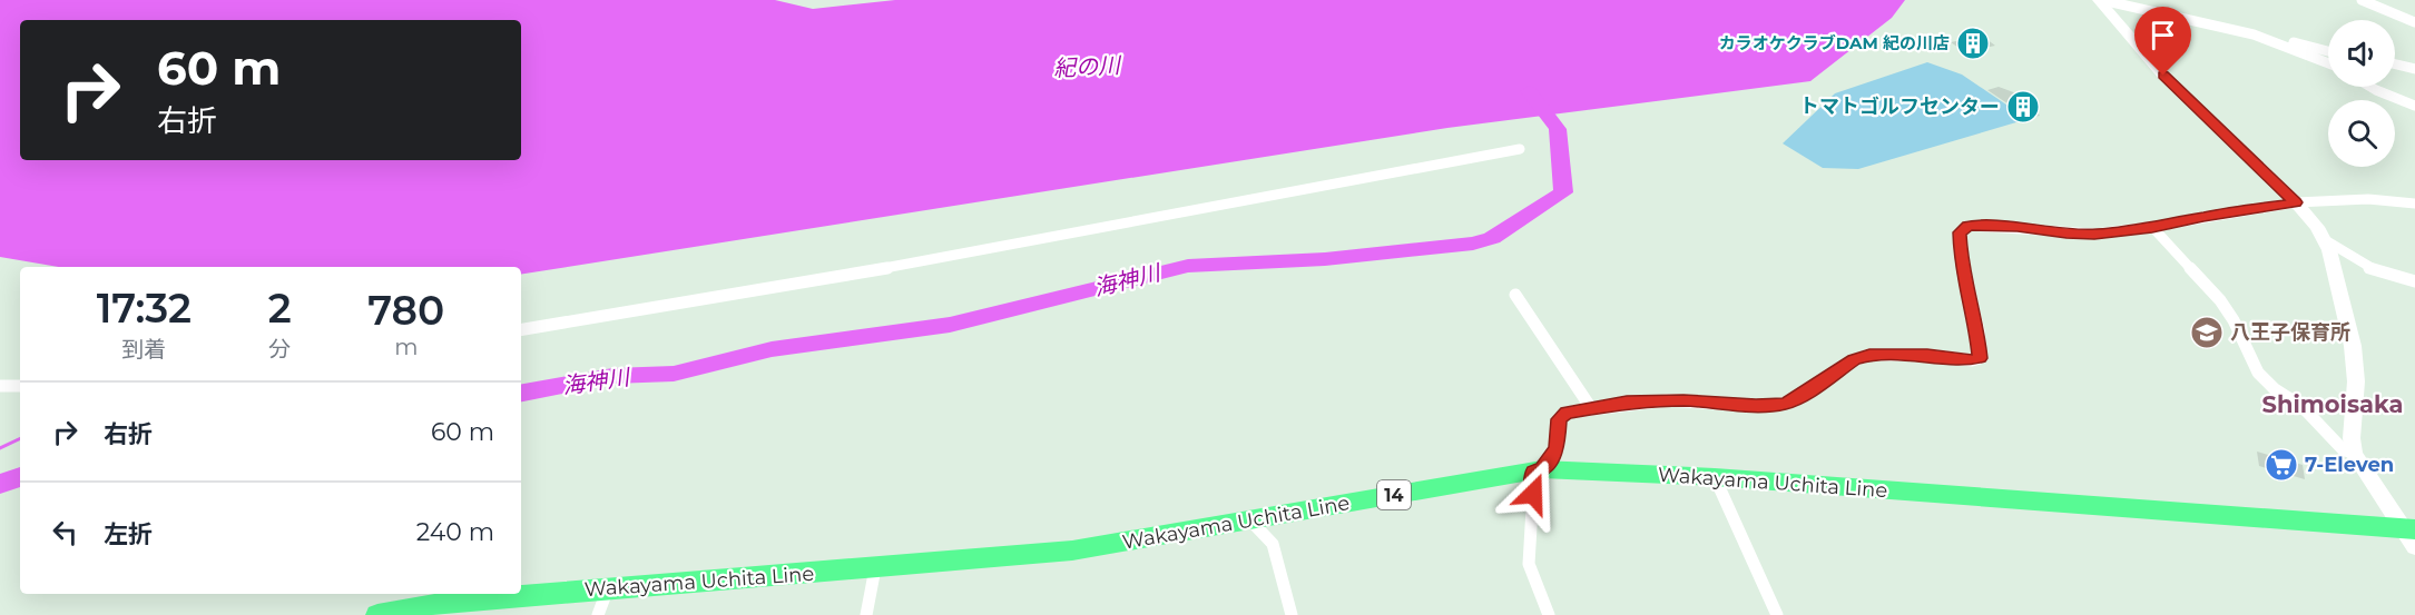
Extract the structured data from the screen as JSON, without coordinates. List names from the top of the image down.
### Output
{
  "streets": {
    "main road": ["Wakayama Uchita Line", "14"]
  },
  "districts": ["Shimoisaka"],
  "water": ["紀の川", "海神川"],
  "places": {
    "building": ["カラオケクラブDAM 紀の川店", "トマトゴルフセンター"],
    "school or university": ["八王子保育所"],
    "supermarket": ["7-Eleven"]
  },
  "page": {
    "turn": ["60 m", "右折"],
    "eta": [
      "17:32",
      "到着",
      "2",
      "分",
      "780",
      "m"
    ],
    "list": [
      {
        "name": "右折",
        "value": "60 m"
      },
      {
        "name": "左折",
        "value": "240 m"
      }
    ]
  }
}
